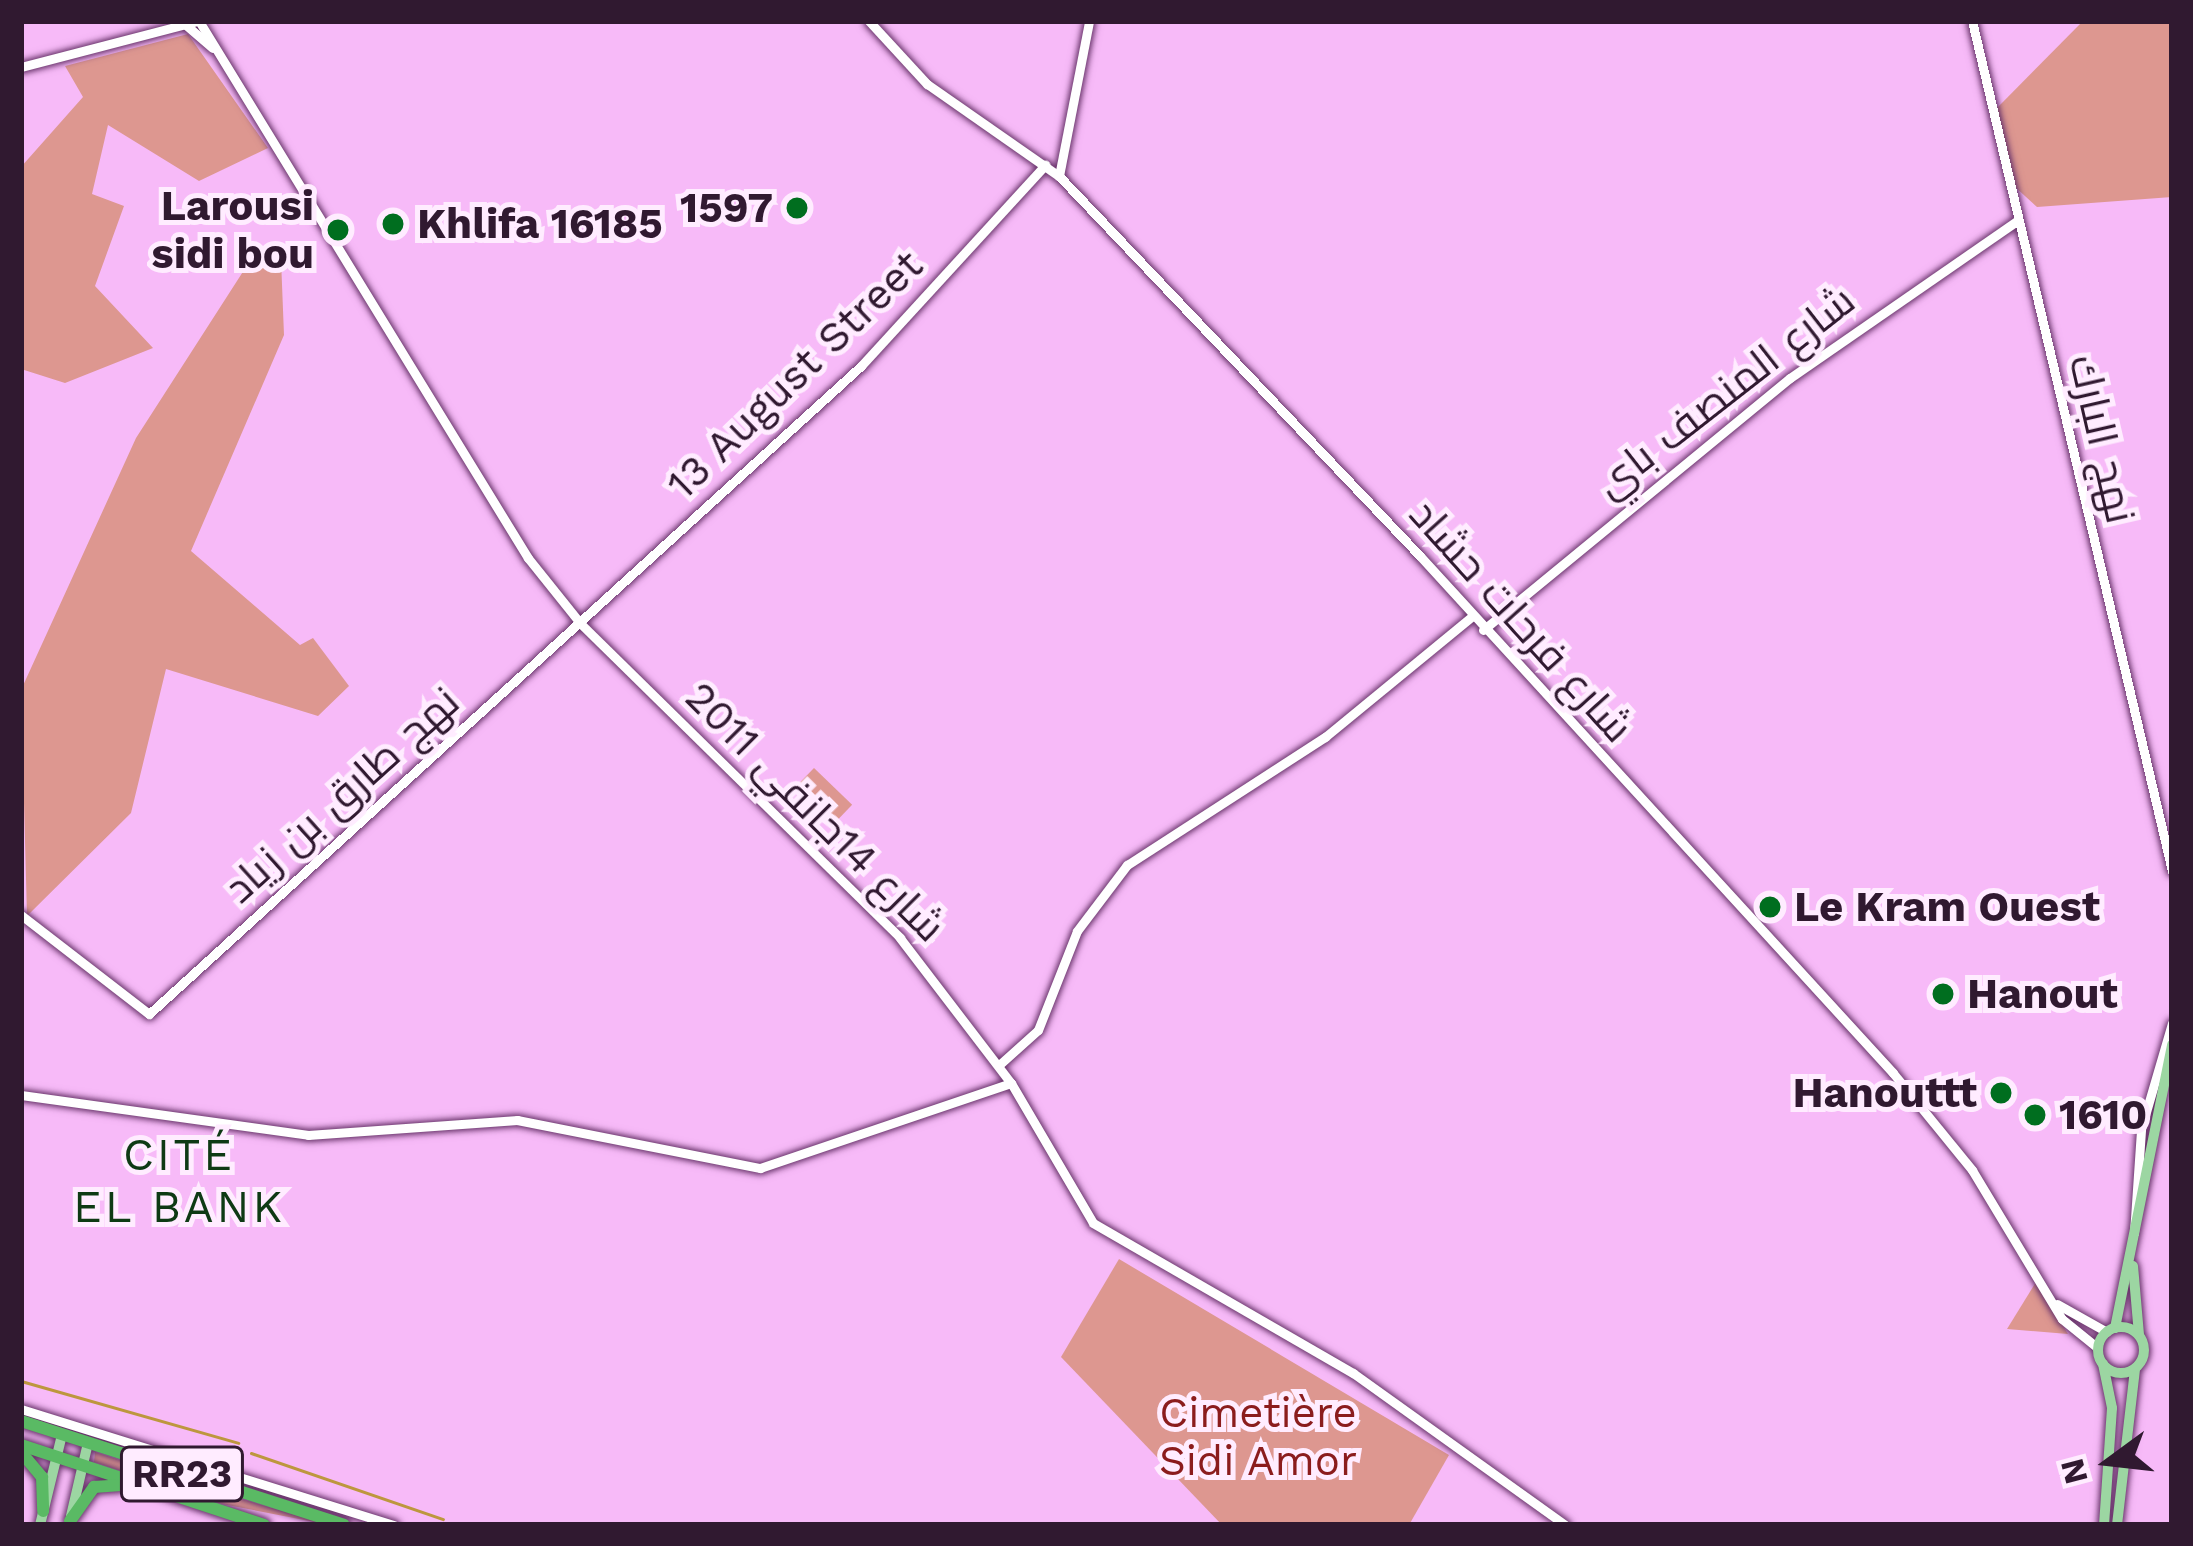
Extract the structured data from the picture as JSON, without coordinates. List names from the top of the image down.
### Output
{
  "streets": {
    "highway": ["RR23"],
    "street": [
      "13 August Street",
      "شارع المنصف باي",
      "نهج البارك",
      "شارع فرحات حشاد",
      "نهج طارق بن زياد",
      "شارع 14جانفي 2011"
    ]
  },
  "crossings": [
    ["13 August Street", "شارع فرحات حشاد"],
    ["13 August Street", "نهج طارق بن زياد"],
    ["13 August Street", "شارع 14جانفي 2011"],
    ["شارع المنصف باي", "نهج البارك"],
    ["شارع المنصف باي", "شارع فرحات حشاد"],
    ["نهج طارق بن زياد", "شارع 14جانفي 2011"]
  ],
  "districts": ["CITÉ EL BANK"],
  "parks": ["Cimetière Sidi Amor"],
  "places": [
    "1597",
    "Khlifa 16185",
    "Larousi sidi bou",
    "Le Kram Ouest",
    "Hanout",
    "Hanouttt",
    "1610"
  ],
  "north": "left"
}
